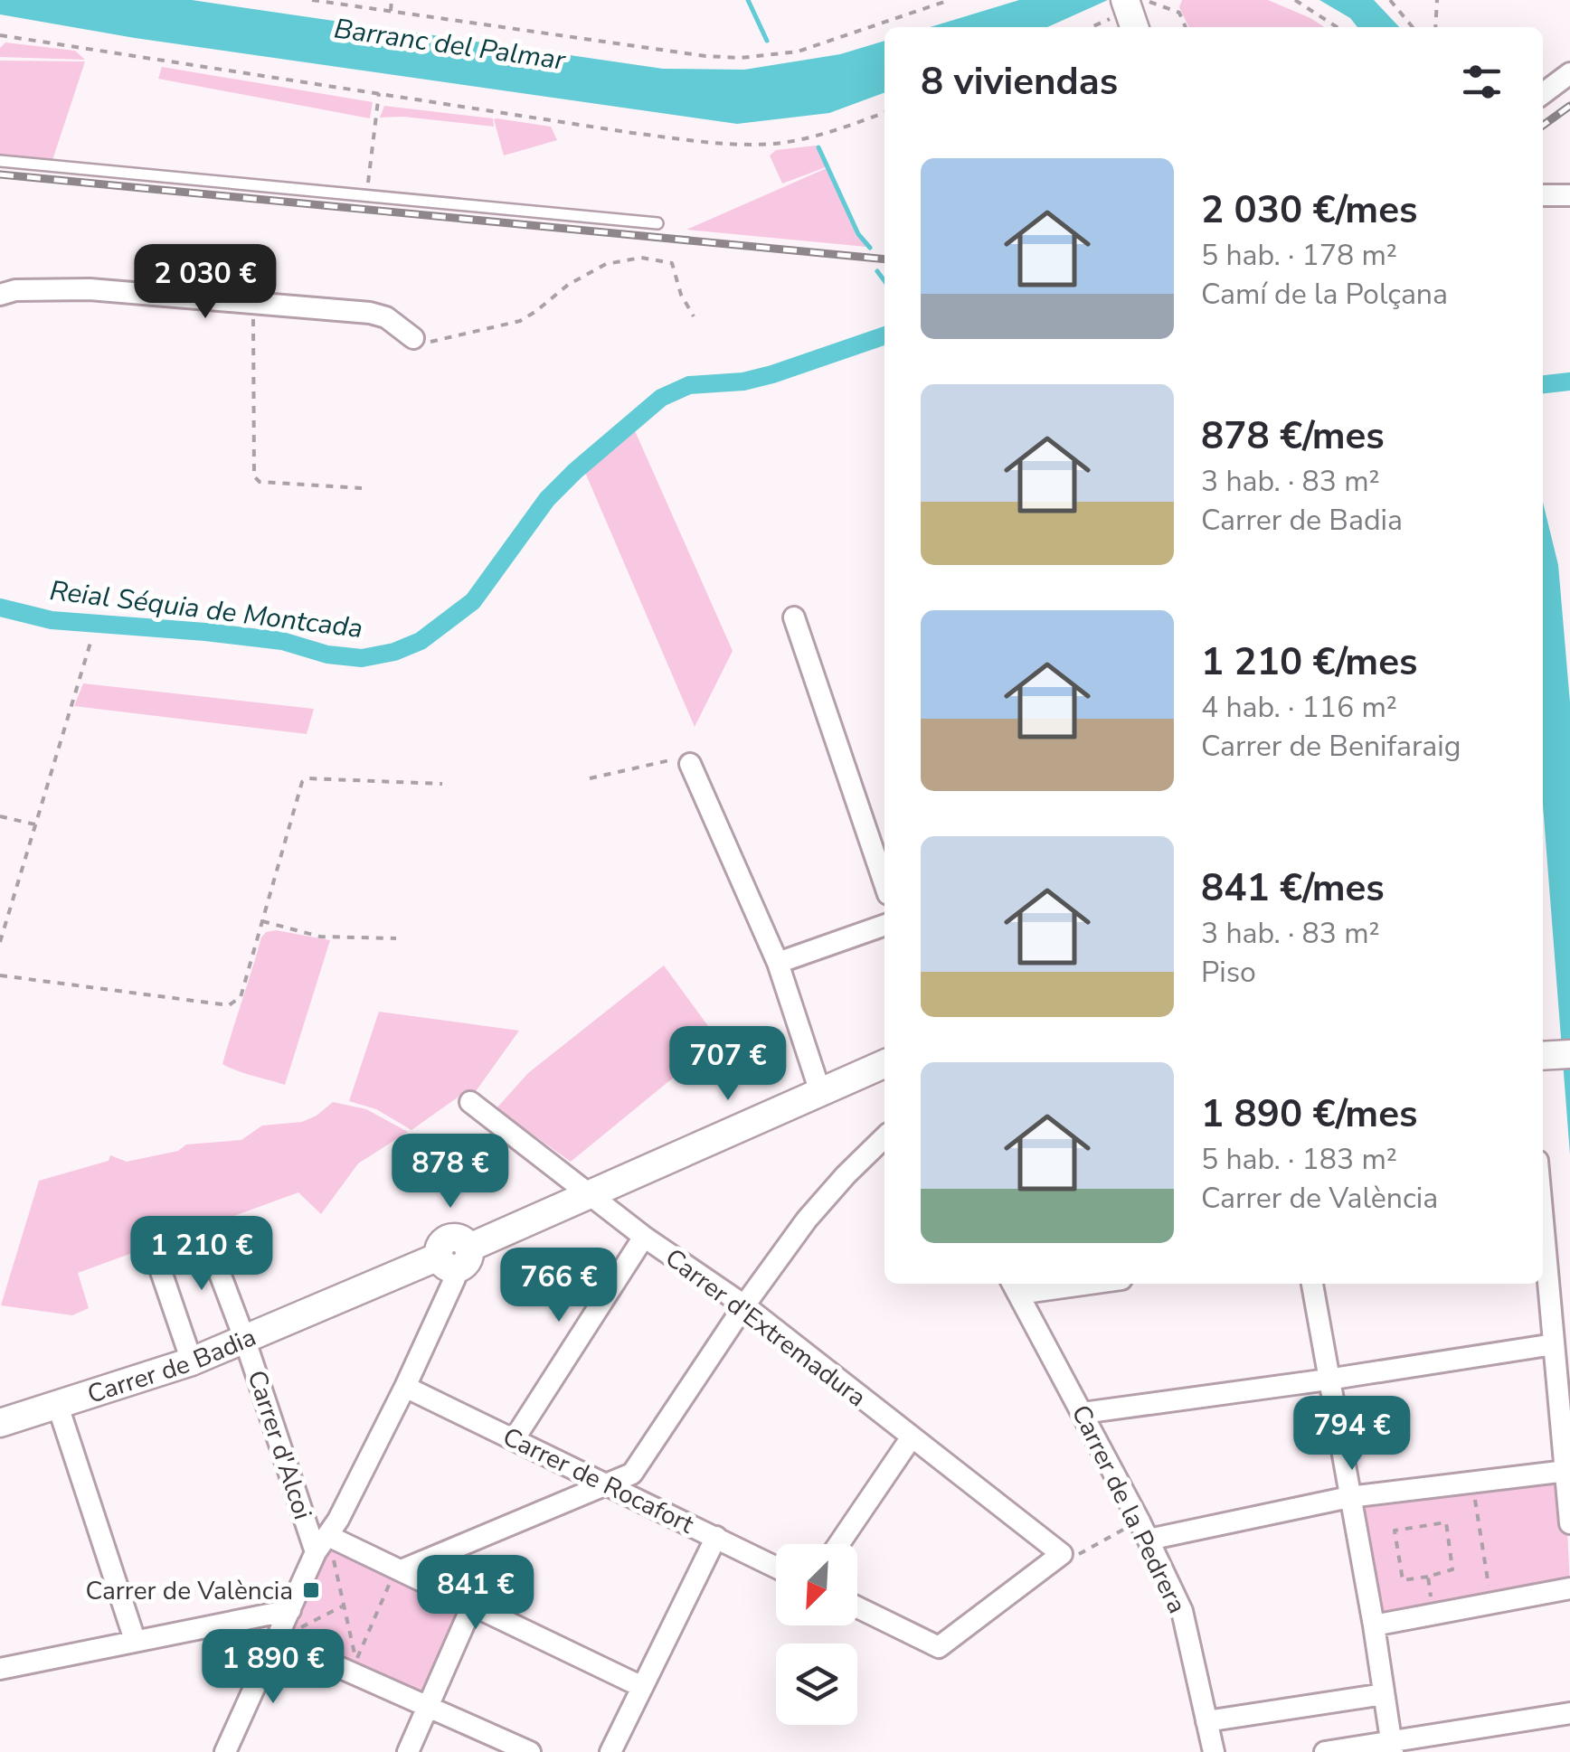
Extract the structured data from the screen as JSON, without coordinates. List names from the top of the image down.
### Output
{
  "streets": {
    "street": [
      "Carrer d'Extremadura",
      "Carrer de Badia",
      "Carrer d'Alcoi",
      "Carrer de Rocafort",
      "Carrer de la Pedrera"
    ]
  },
  "crossings": [
    ["Carrer d'Extremadura", "Carrer de Badia"],
    ["Carrer de Badia", "Carrer d'Alcoi"]
  ],
  "water": ["Barranc del Palmar", "Reial Séquia de Montcada"],
  "places": {
    "transit": ["Carrer de València"]
  },
  "north": "bottom left",
  "page": {
    "heading": "8 viviendas",
    "list": [
      {
        "name": "2 030 €/mes",
        "note": "5 hab. · 178 m² · Camí de la Polçana"
      },
      {
        "name": "878 €/mes",
        "note": "3 hab. · 83 m² · Carrer de Badia"
      },
      {
        "name": "1 210 €/mes",
        "note": "4 hab. · 116 m² · Carrer de Benifaraig"
      },
      {
        "name": "841 €/mes",
        "note": "3 hab. · 83 m² · Piso"
      },
      {
        "name": "1 890 €/mes",
        "note": "5 hab. · 183 m² · Carrer de València"
      }
    ],
    "price": [
      "2 030 €",
      "707 €",
      "878 €",
      "1 210 €",
      "766 €",
      "794 €",
      "841 €",
      "1 890 €"
    ]
  }
}
